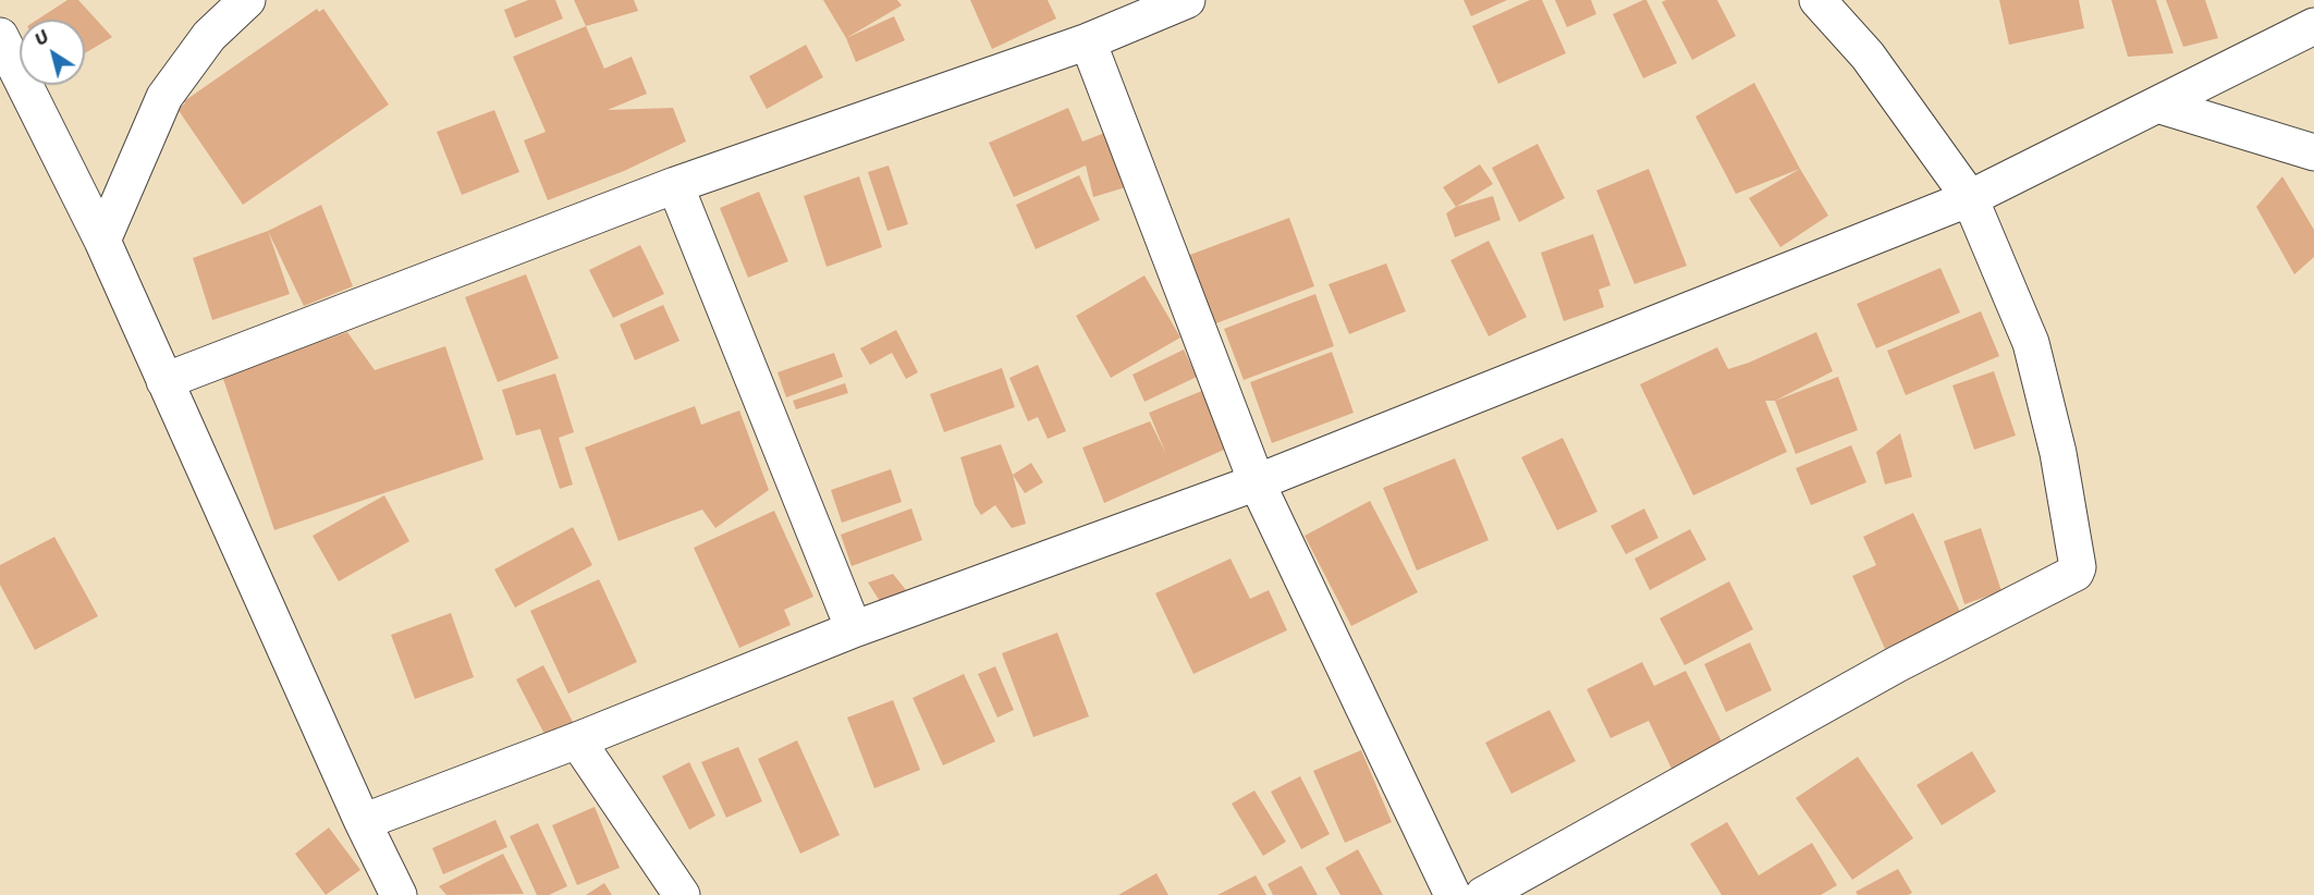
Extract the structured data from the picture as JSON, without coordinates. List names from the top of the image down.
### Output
{
  "north": "top left"
}
